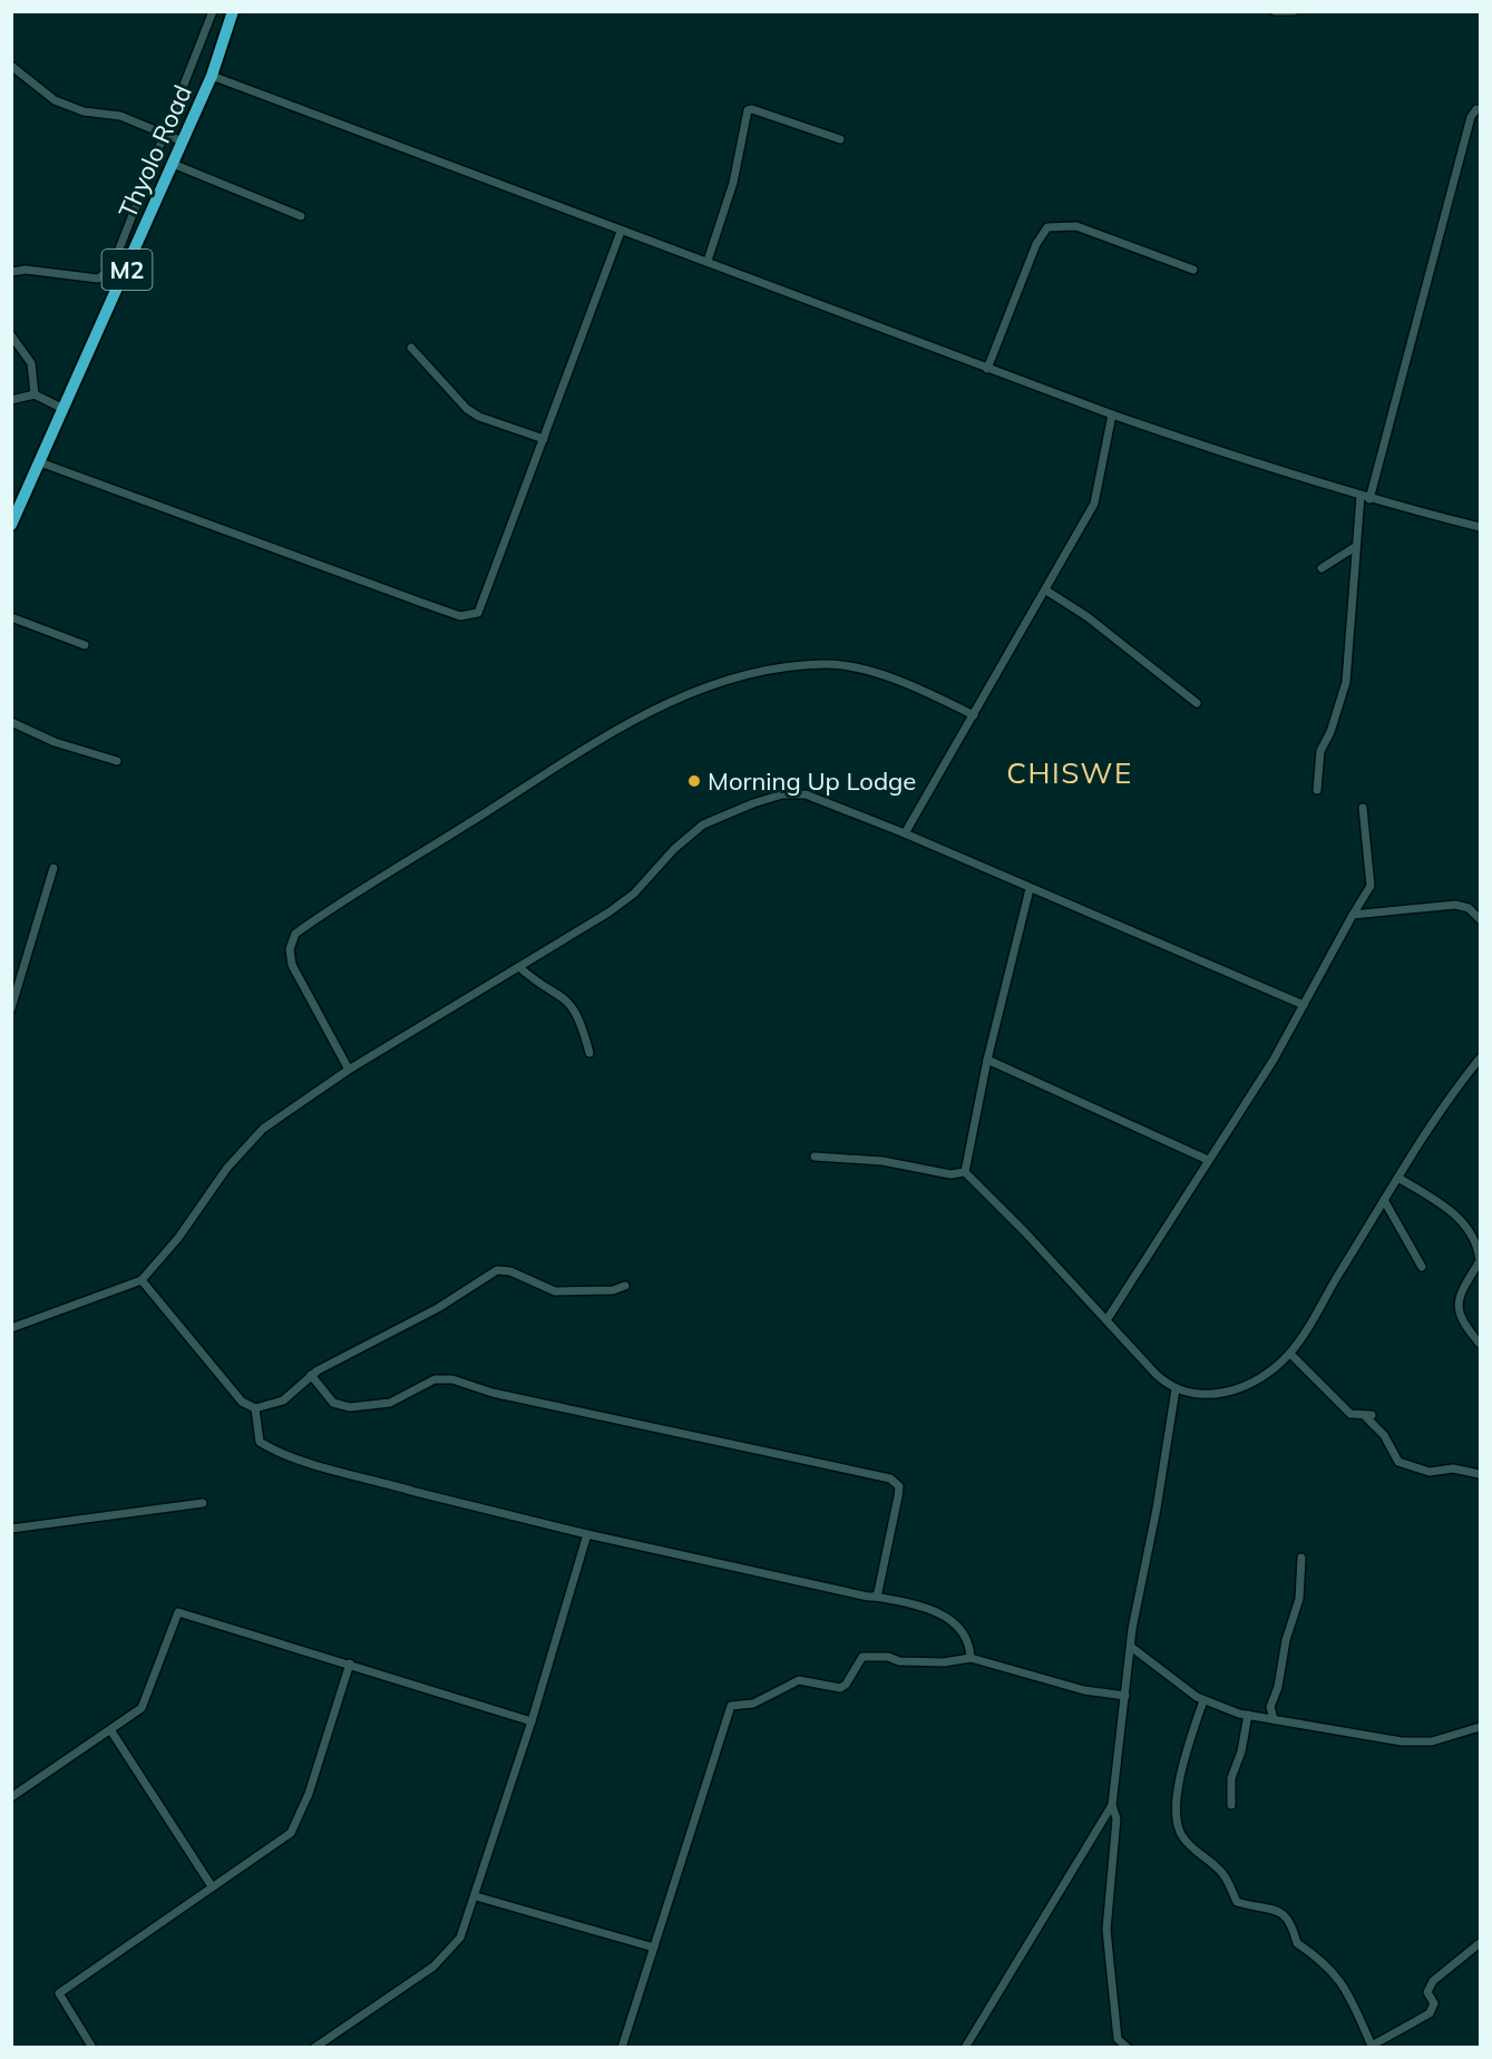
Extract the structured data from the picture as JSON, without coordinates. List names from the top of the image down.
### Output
{
  "streets": {
    "highway": ["Thyolo Road", "M2"]
  },
  "districts": ["CHISWE"],
  "places": ["Morning Up Lodge"]
}
